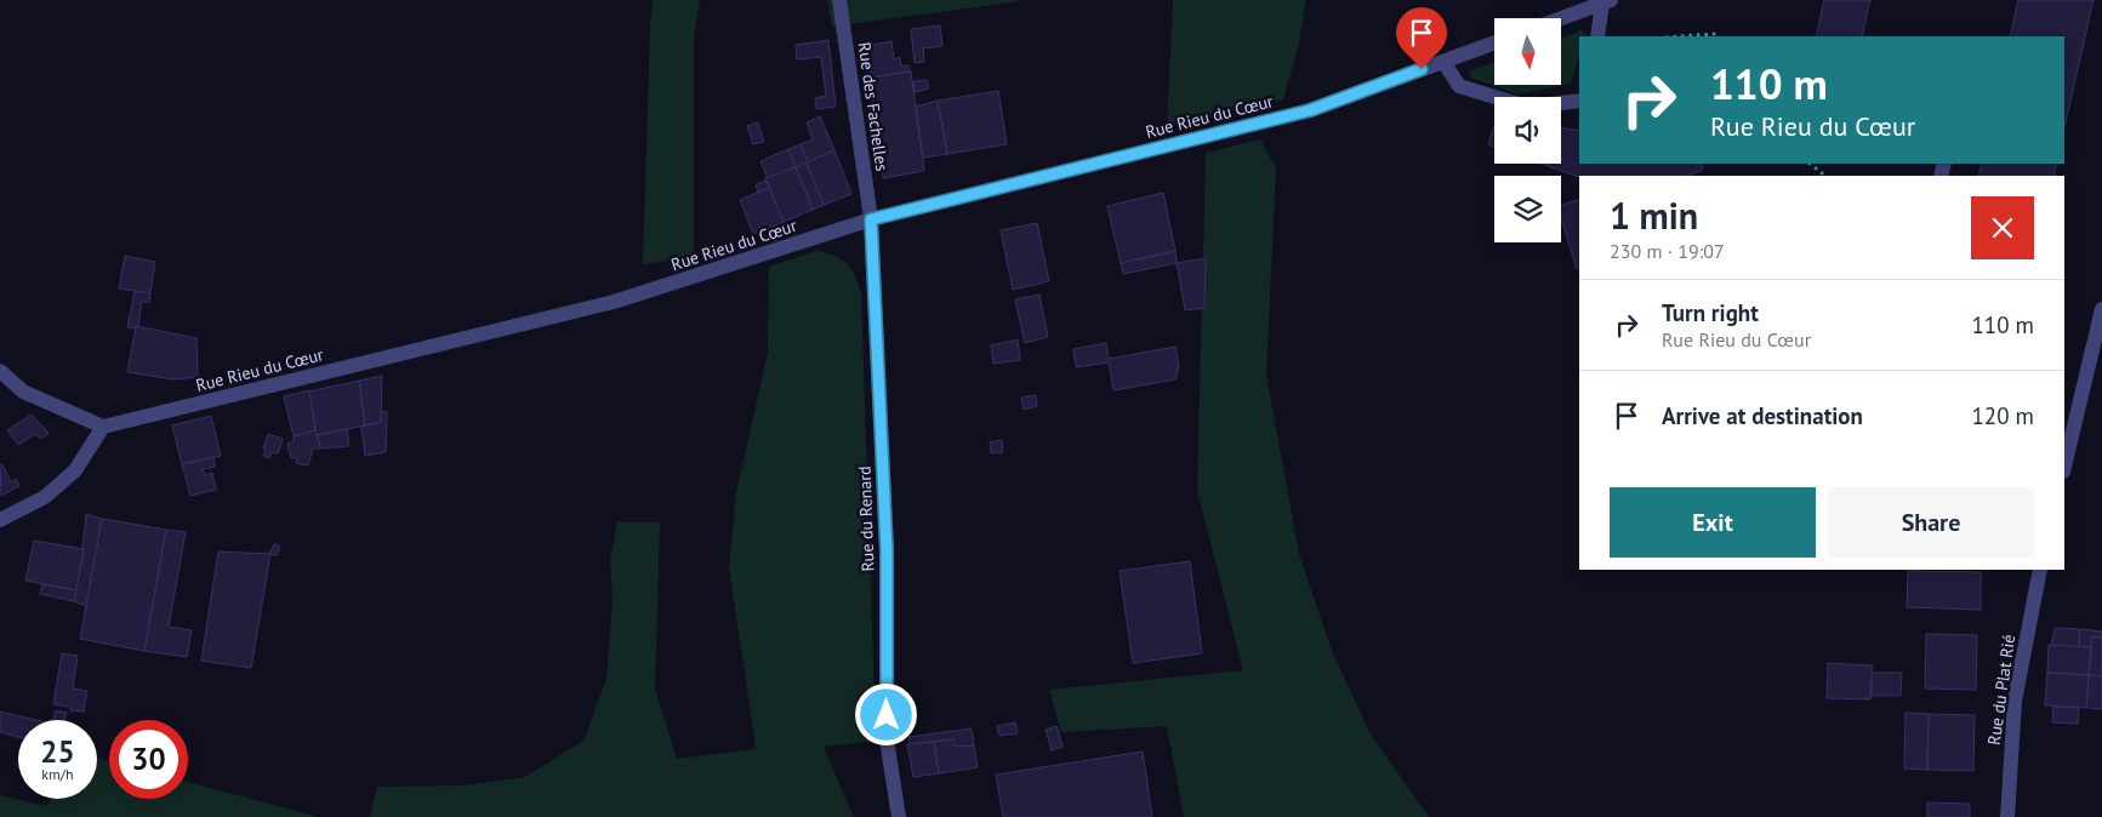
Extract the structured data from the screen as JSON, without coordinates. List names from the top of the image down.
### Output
{
  "streets": {
    "street": [
      "Rue des Fachelles",
      "Rue Rieu du Cœur",
      "Rue du Renard",
      "Rue du Plat Rié"
    ]
  },
  "crossings": [
    ["Rue des Fachelles", "Rue Rieu du Cœur"],
    ["Rue des Fachelles", "Rue du Renard"],
    ["Rue Rieu du Cœur", "Rue du Renard"]
  ],
  "north": "bottom",
  "page": {
    "turn": ["110 m", "Rue Rieu du Cœur"],
    "heading": ["1 min", "230 m · 19:07"],
    "list": [
      {
        "name": "Turn right",
        "note": "Rue Rieu du Cœur",
        "value": "110 m"
      },
      {
        "name": "Arrive at destination",
        "value": "120 m"
      }
    ],
    "buttons": ["Exit", "Share"],
    "speed": "25 km/h",
    "limit": "30"
  }
}
